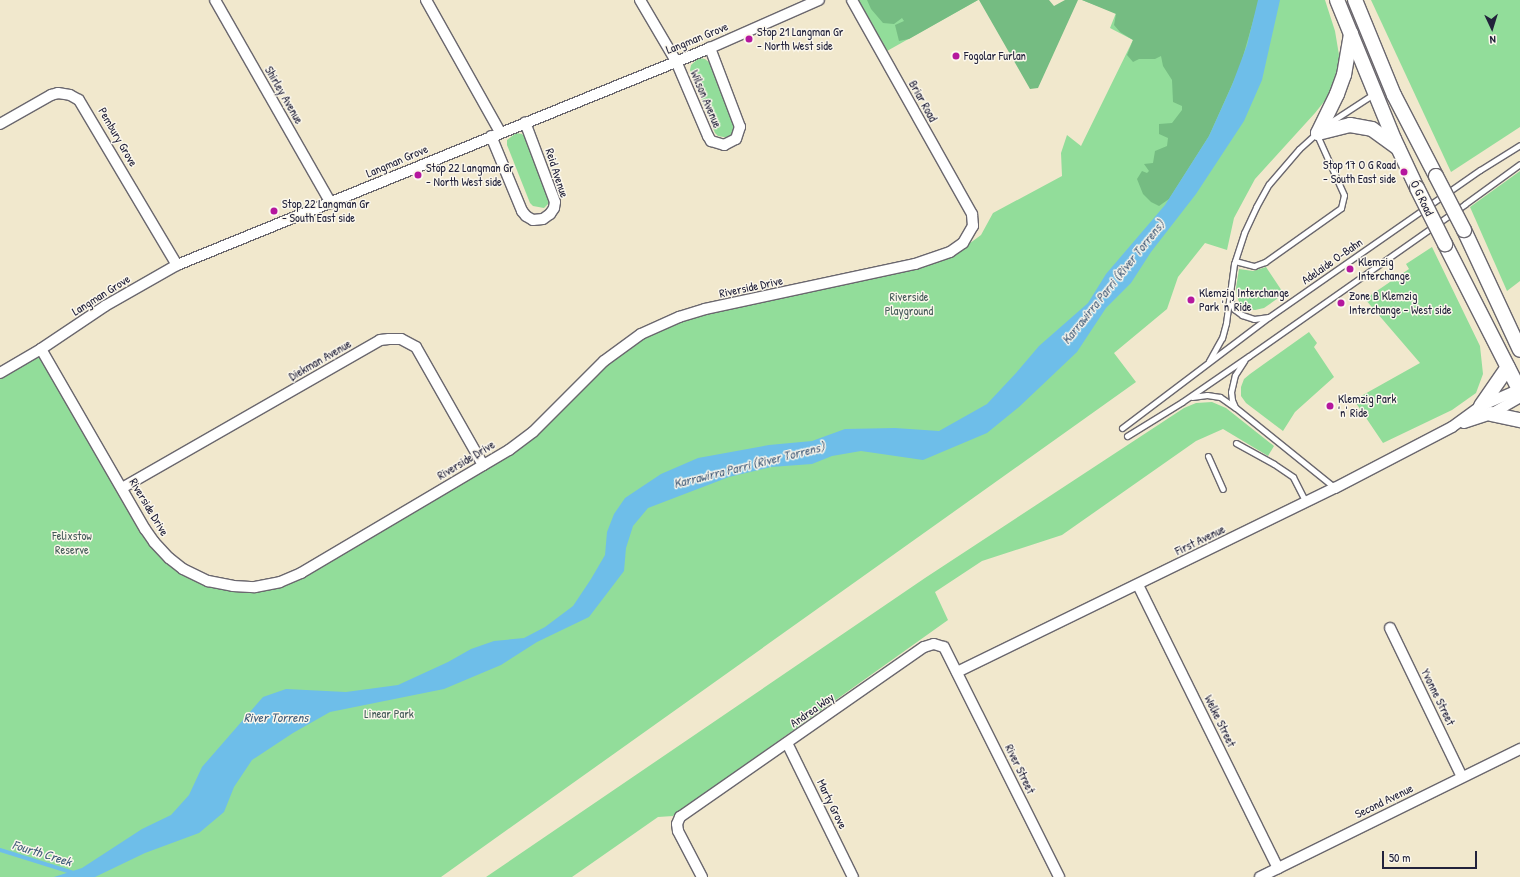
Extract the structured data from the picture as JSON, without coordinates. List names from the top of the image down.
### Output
{
  "streets": {
    "main road": ["O G Road"],
    "street": [
      "Langman Grove",
      "Shirley Avenue",
      "Wilson Avenue",
      "Briar Road",
      "Pembury Grove",
      "Reid Avenue",
      "Riverside Drive",
      "Diekman Avenue",
      "First Avenue",
      "Yvonne Street",
      "Andrea Way",
      "Welke Street",
      "River Street",
      "Second Avenue",
      "Marty Grove"
    ],
    "lane": ["Adelaide O-Bahn"]
  },
  "crossings": [
    ["Langman Grove", "Shirley Avenue"],
    ["Langman Grove", "Wilson Avenue"],
    ["Langman Grove", "Pembury Grove"],
    ["Langman Grove", "Reid Avenue"],
    ["Langman Grove", "Riverside Drive"],
    ["Briar Road", "Riverside Drive"],
    ["O G Road", "First Avenue"],
    ["Riverside Drive", "Diekman Avenue"],
    ["First Avenue", "Andrea Way"],
    ["First Avenue", "Welke Street"],
    ["First Avenue", "River Street"],
    ["Yvonne Street", "Second Avenue"],
    ["Andrea Way", "River Street"],
    ["Andrea Way", "Marty Grove"],
    ["Welke Street", "Second Avenue"]
  ],
  "water": ["Karrawirra Parri (River Torrens)", "River Torrens", "Fourth Creek"],
  "parks": ["Riverside Playground", "Felixstow Reserve", "Linear Park"],
  "places": [
    "Stop 21 Langman Gr - North West side",
    "Fogolar Furlan",
    "Stop 17 O G Road - South East side",
    "Stop 22 Langman Gr - North West side",
    "Stop 22 Langman Gr - South East side",
    "Klemzig Interchange",
    "Klemzig Interchange Park 'n' Ride",
    "Zone B Klemzig Interchange - West side",
    "Klemzig Park 'n' Ride"
  ],
  "scale_bar": "50 m",
  "north": "bottom"
}
